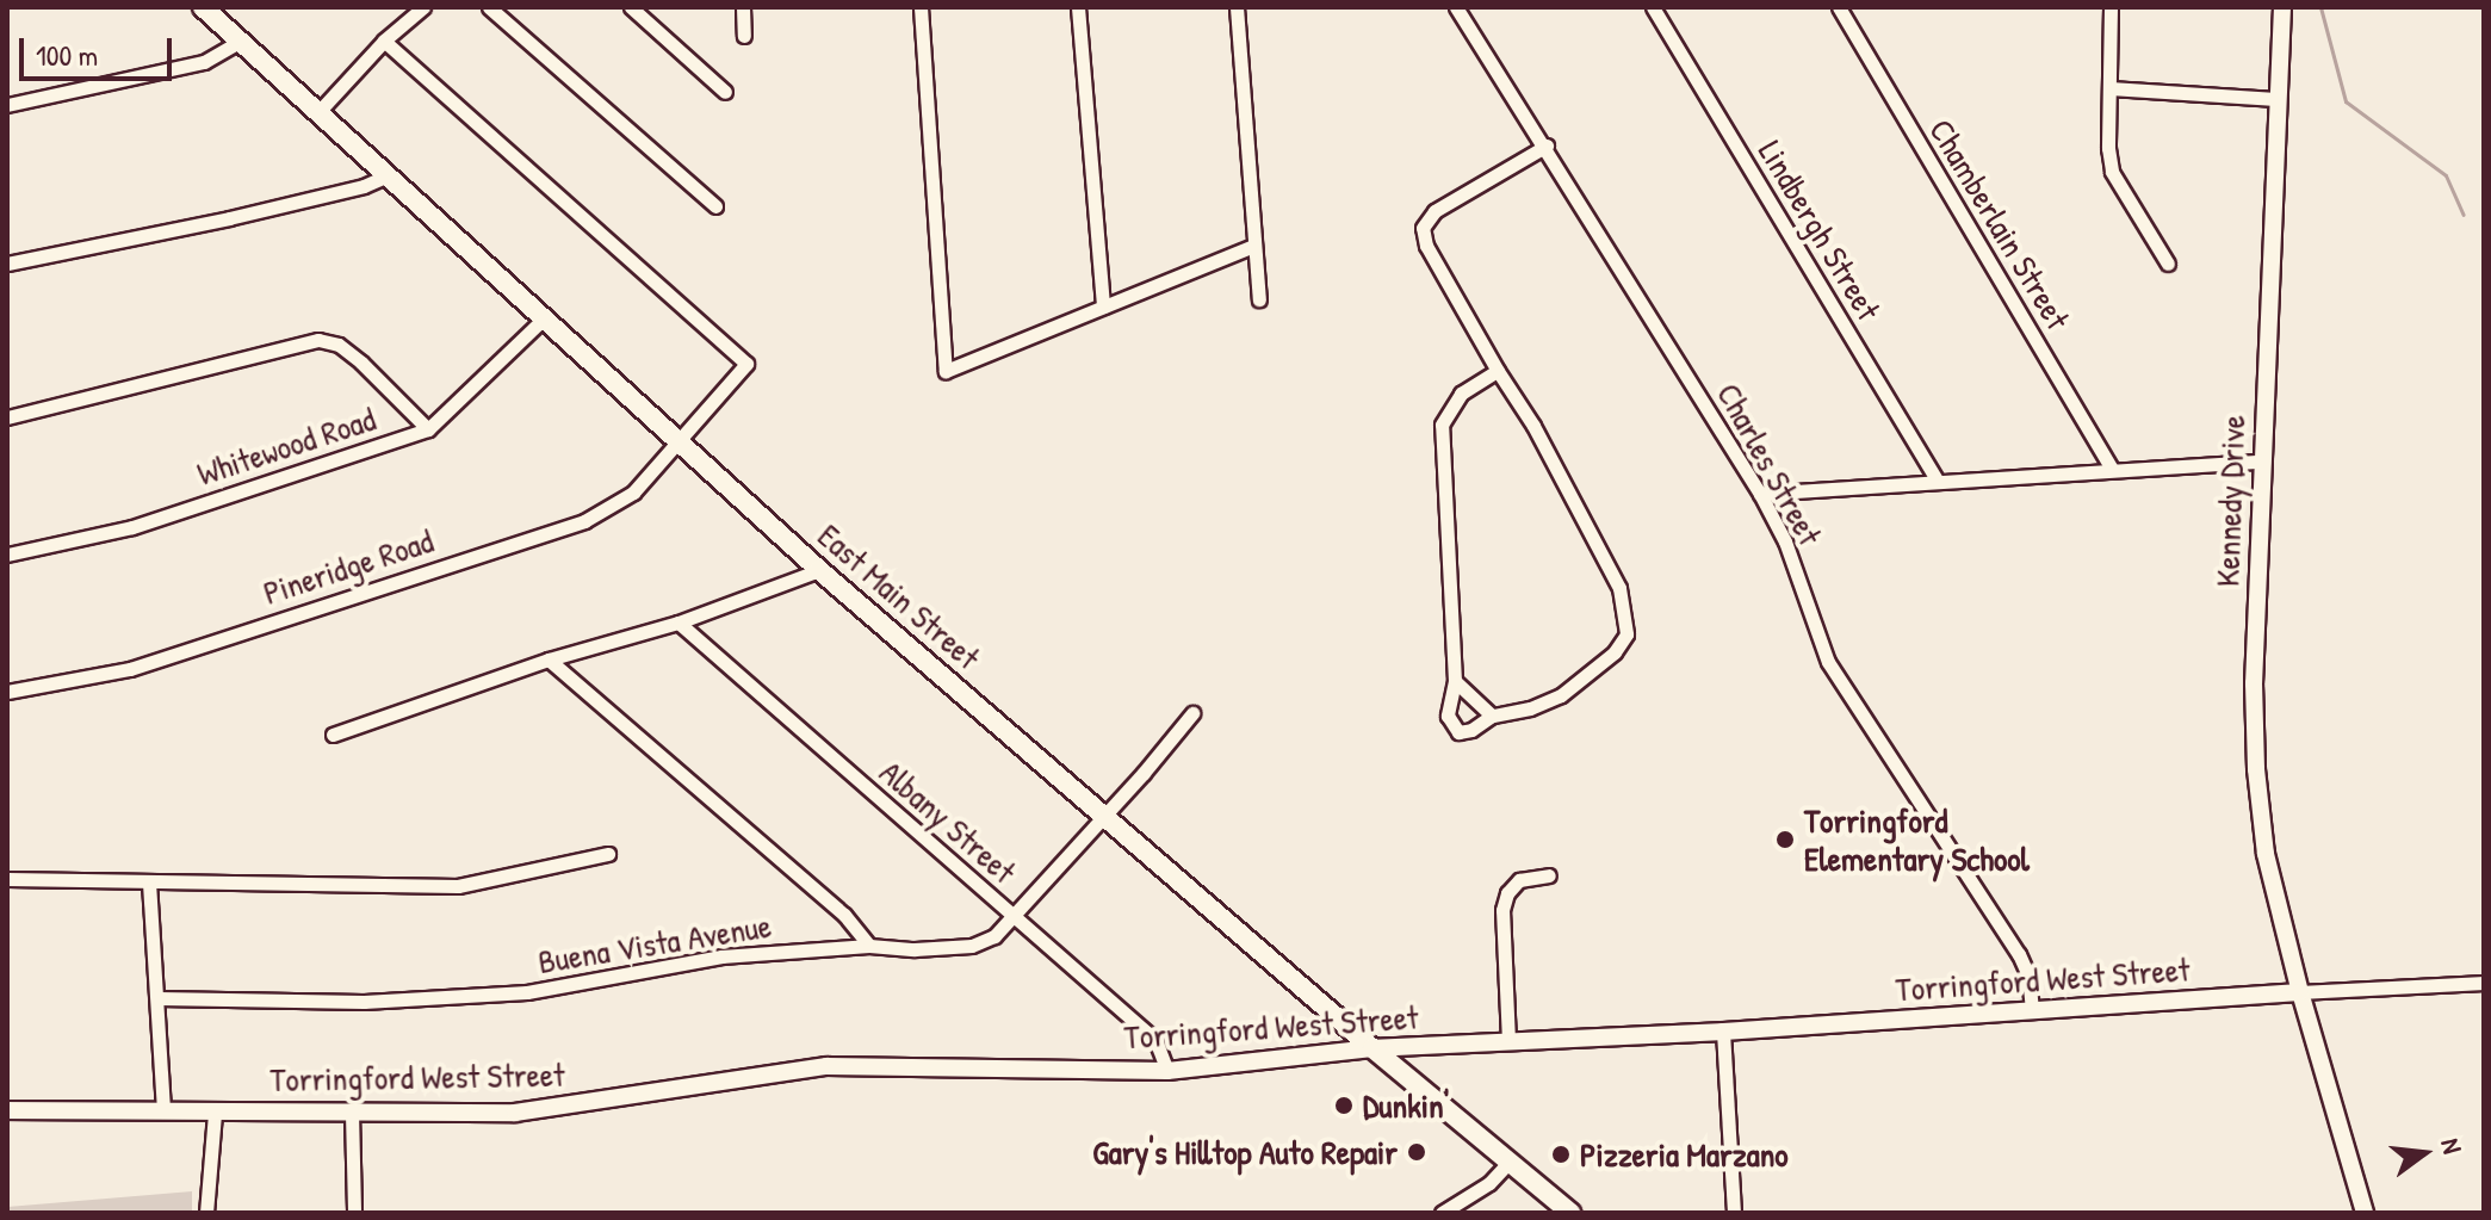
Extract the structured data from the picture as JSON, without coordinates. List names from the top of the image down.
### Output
{
  "streets": {
    "highway": ["East Main Street"],
    "main road": ["Kennedy Drive", "Torringford West Street"],
    "street": [
      "Chamberlain Street",
      "Lindbergh Street",
      "Whitewood Road",
      "Charles Street",
      "Pineridge Road",
      "Albany Street",
      "Buena Vista Avenue"
    ]
  },
  "crossings": [
    ["Whitewood Road", "East Main Street"],
    ["Charles Street", "Torringford West Street"],
    ["Kennedy Drive", "Torringford West Street"],
    ["Pineridge Road", "East Main Street"],
    ["East Main Street", "Buena Vista Avenue"],
    ["East Main Street", "Torringford West Street"],
    ["Albany Street", "Buena Vista Avenue"],
    ["Albany Street", "Torringford West Street"]
  ],
  "places": [
    "Torringford Elementary School",
    "Dunkin'",
    "Gary's Hilltop Auto Repair",
    "Pizzeria Marzano"
  ],
  "scale_bar": "100 m",
  "north": "right"
}
